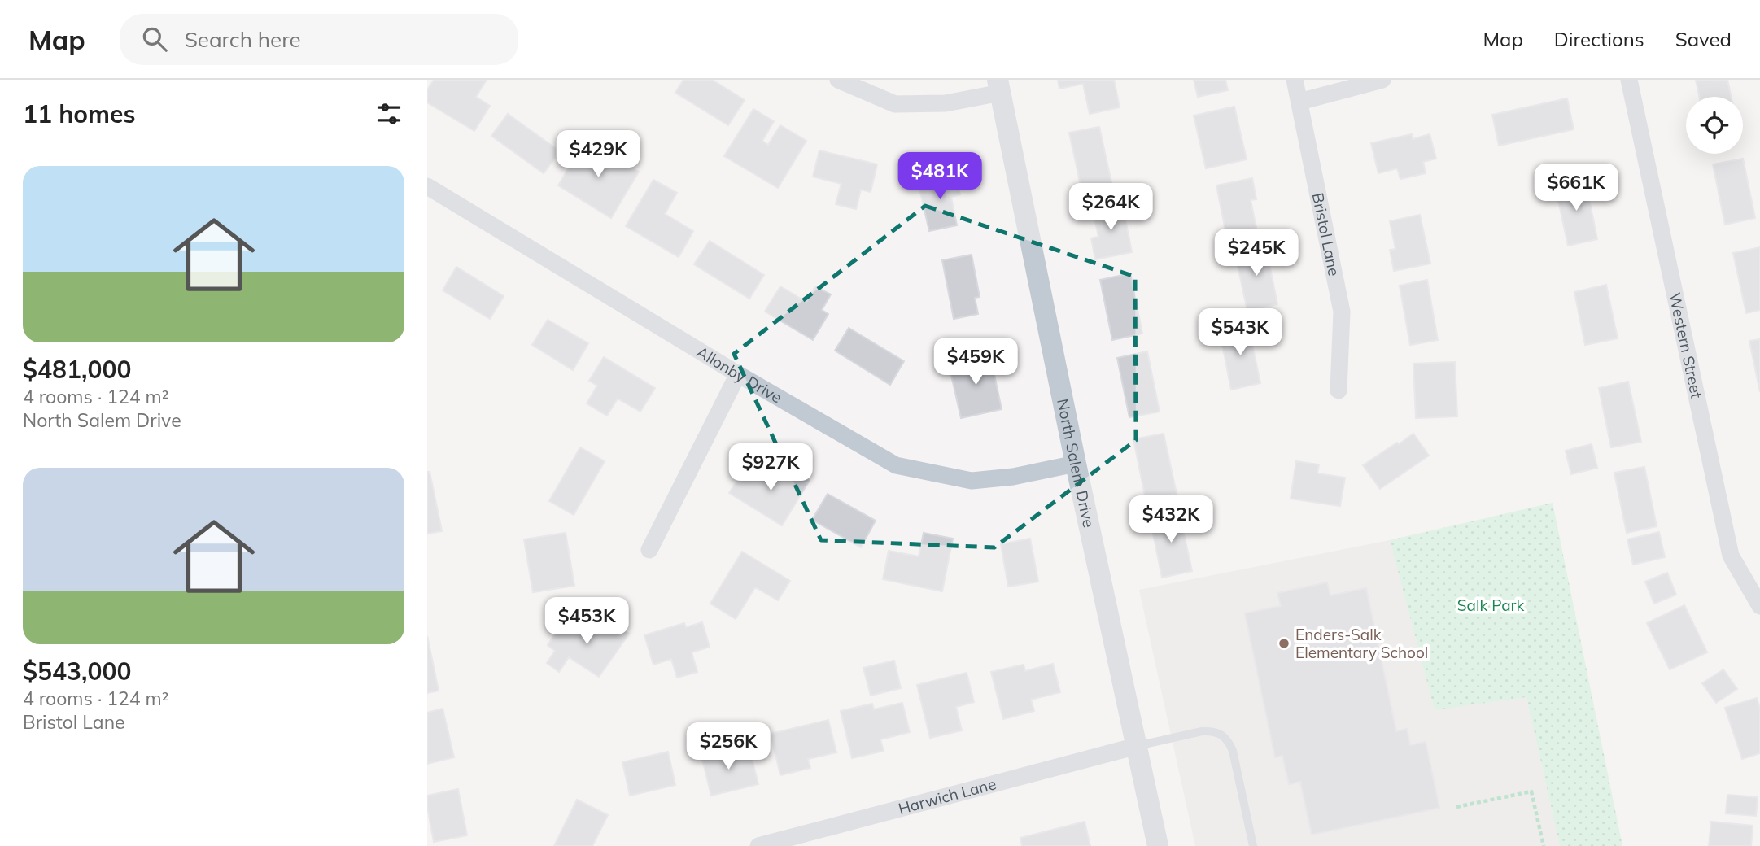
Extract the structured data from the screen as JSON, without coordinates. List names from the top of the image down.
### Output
{
  "streets": {
    "street": [
      "Bristol Lane",
      "Western Street",
      "Allonby Drive",
      "North Salem Drive",
      "Harwich Lane"
    ]
  },
  "crossings": [
    ["Allonby Drive", "North Salem Drive"],
    ["North Salem Drive", "Harwich Lane"]
  ],
  "parks": ["Salk Park"],
  "places": ["Enders-Salk Elementary School"],
  "page": {
    "header": "Map",
    "search": "Search here",
    "nav": ["Map", "Directions", "Saved"],
    "heading": "11 homes",
    "price": [
      "$429K",
      "$481K",
      "$661K",
      "$264K",
      "$245K",
      "$543K",
      "$459K",
      "$927K",
      "$432K",
      "$453K",
      "$256K"
    ],
    "list": [
      {
        "name": "$481,000",
        "note": "4 rooms · 124 m² · North Salem Drive"
      },
      {
        "name": "$543,000",
        "note": "4 rooms · 124 m² · Bristol Lane"
      }
    ]
  }
}
